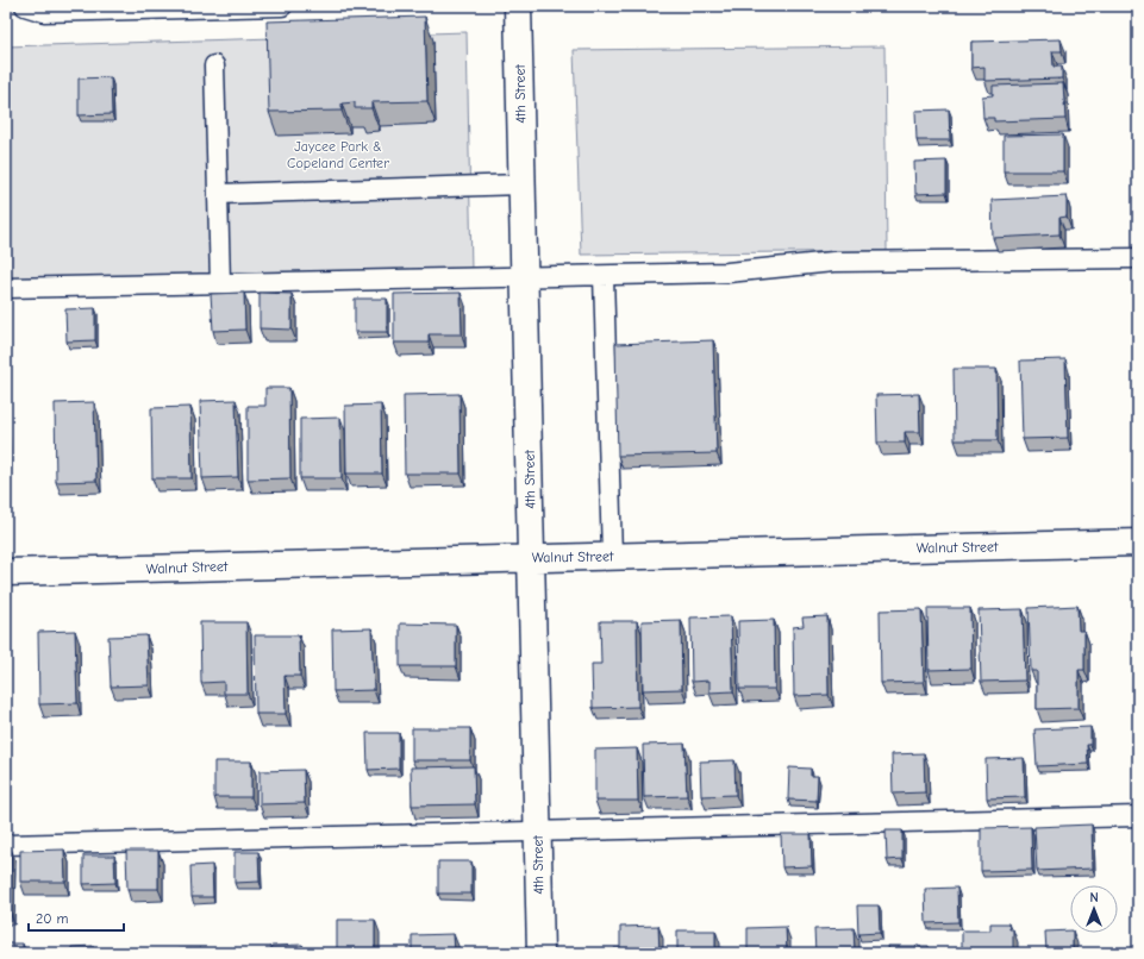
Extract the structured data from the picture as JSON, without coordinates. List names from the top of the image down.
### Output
{
  "streets": {
    "street": ["4th Street", "Walnut Street"]
  },
  "crossings": [
    ["4th Street", "Walnut Street"]
  ],
  "parks": ["Jaycee Park & Copeland Center"],
  "scale_bar": "20 m",
  "north": "top"
}
